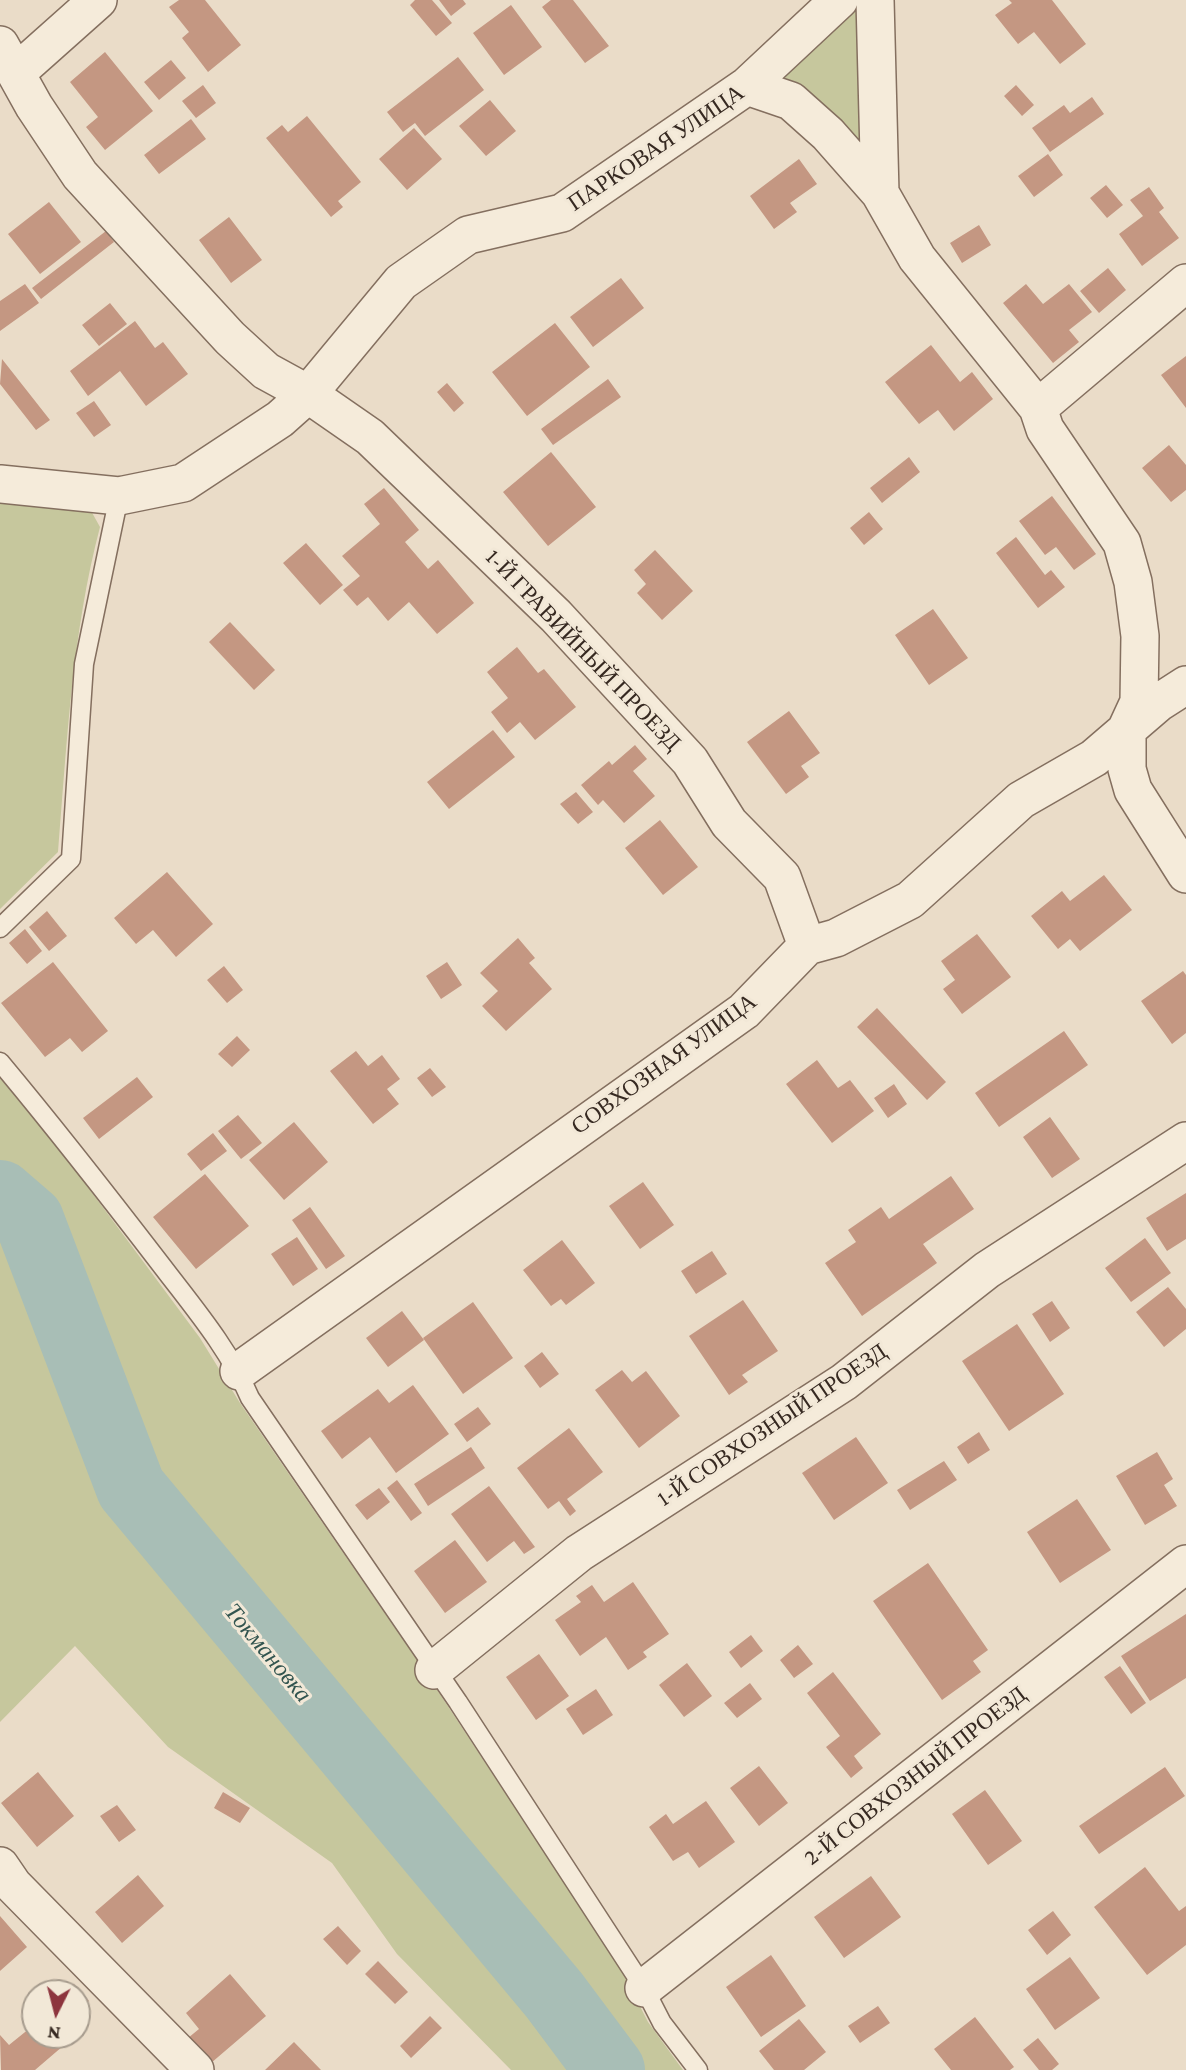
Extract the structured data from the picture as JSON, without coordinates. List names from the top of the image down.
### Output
{
  "streets": {
    "street": [
      "ПАРКОВАЯ УЛИЦА",
      "1-Й ГРАВИЙНЫЙ ПРОЕЗД",
      "СОВХОЗНАЯ УЛИЦА",
      "1-Й СОВХОЗНЫЙ ПРОЕЗД",
      "2-Й СОВХОЗНЫЙ ПРОЕЗД"
    ]
  },
  "crossings": [
    ["ПАРКОВАЯ УЛИЦА", "1-Й ГРАВИЙНЫЙ ПРОЕЗД"],
    ["1-Й ГРАВИЙНЫЙ ПРОЕЗД", "СОВХОЗНАЯ УЛИЦА"]
  ],
  "water": ["Токмановка"],
  "north": "bottom"
}
